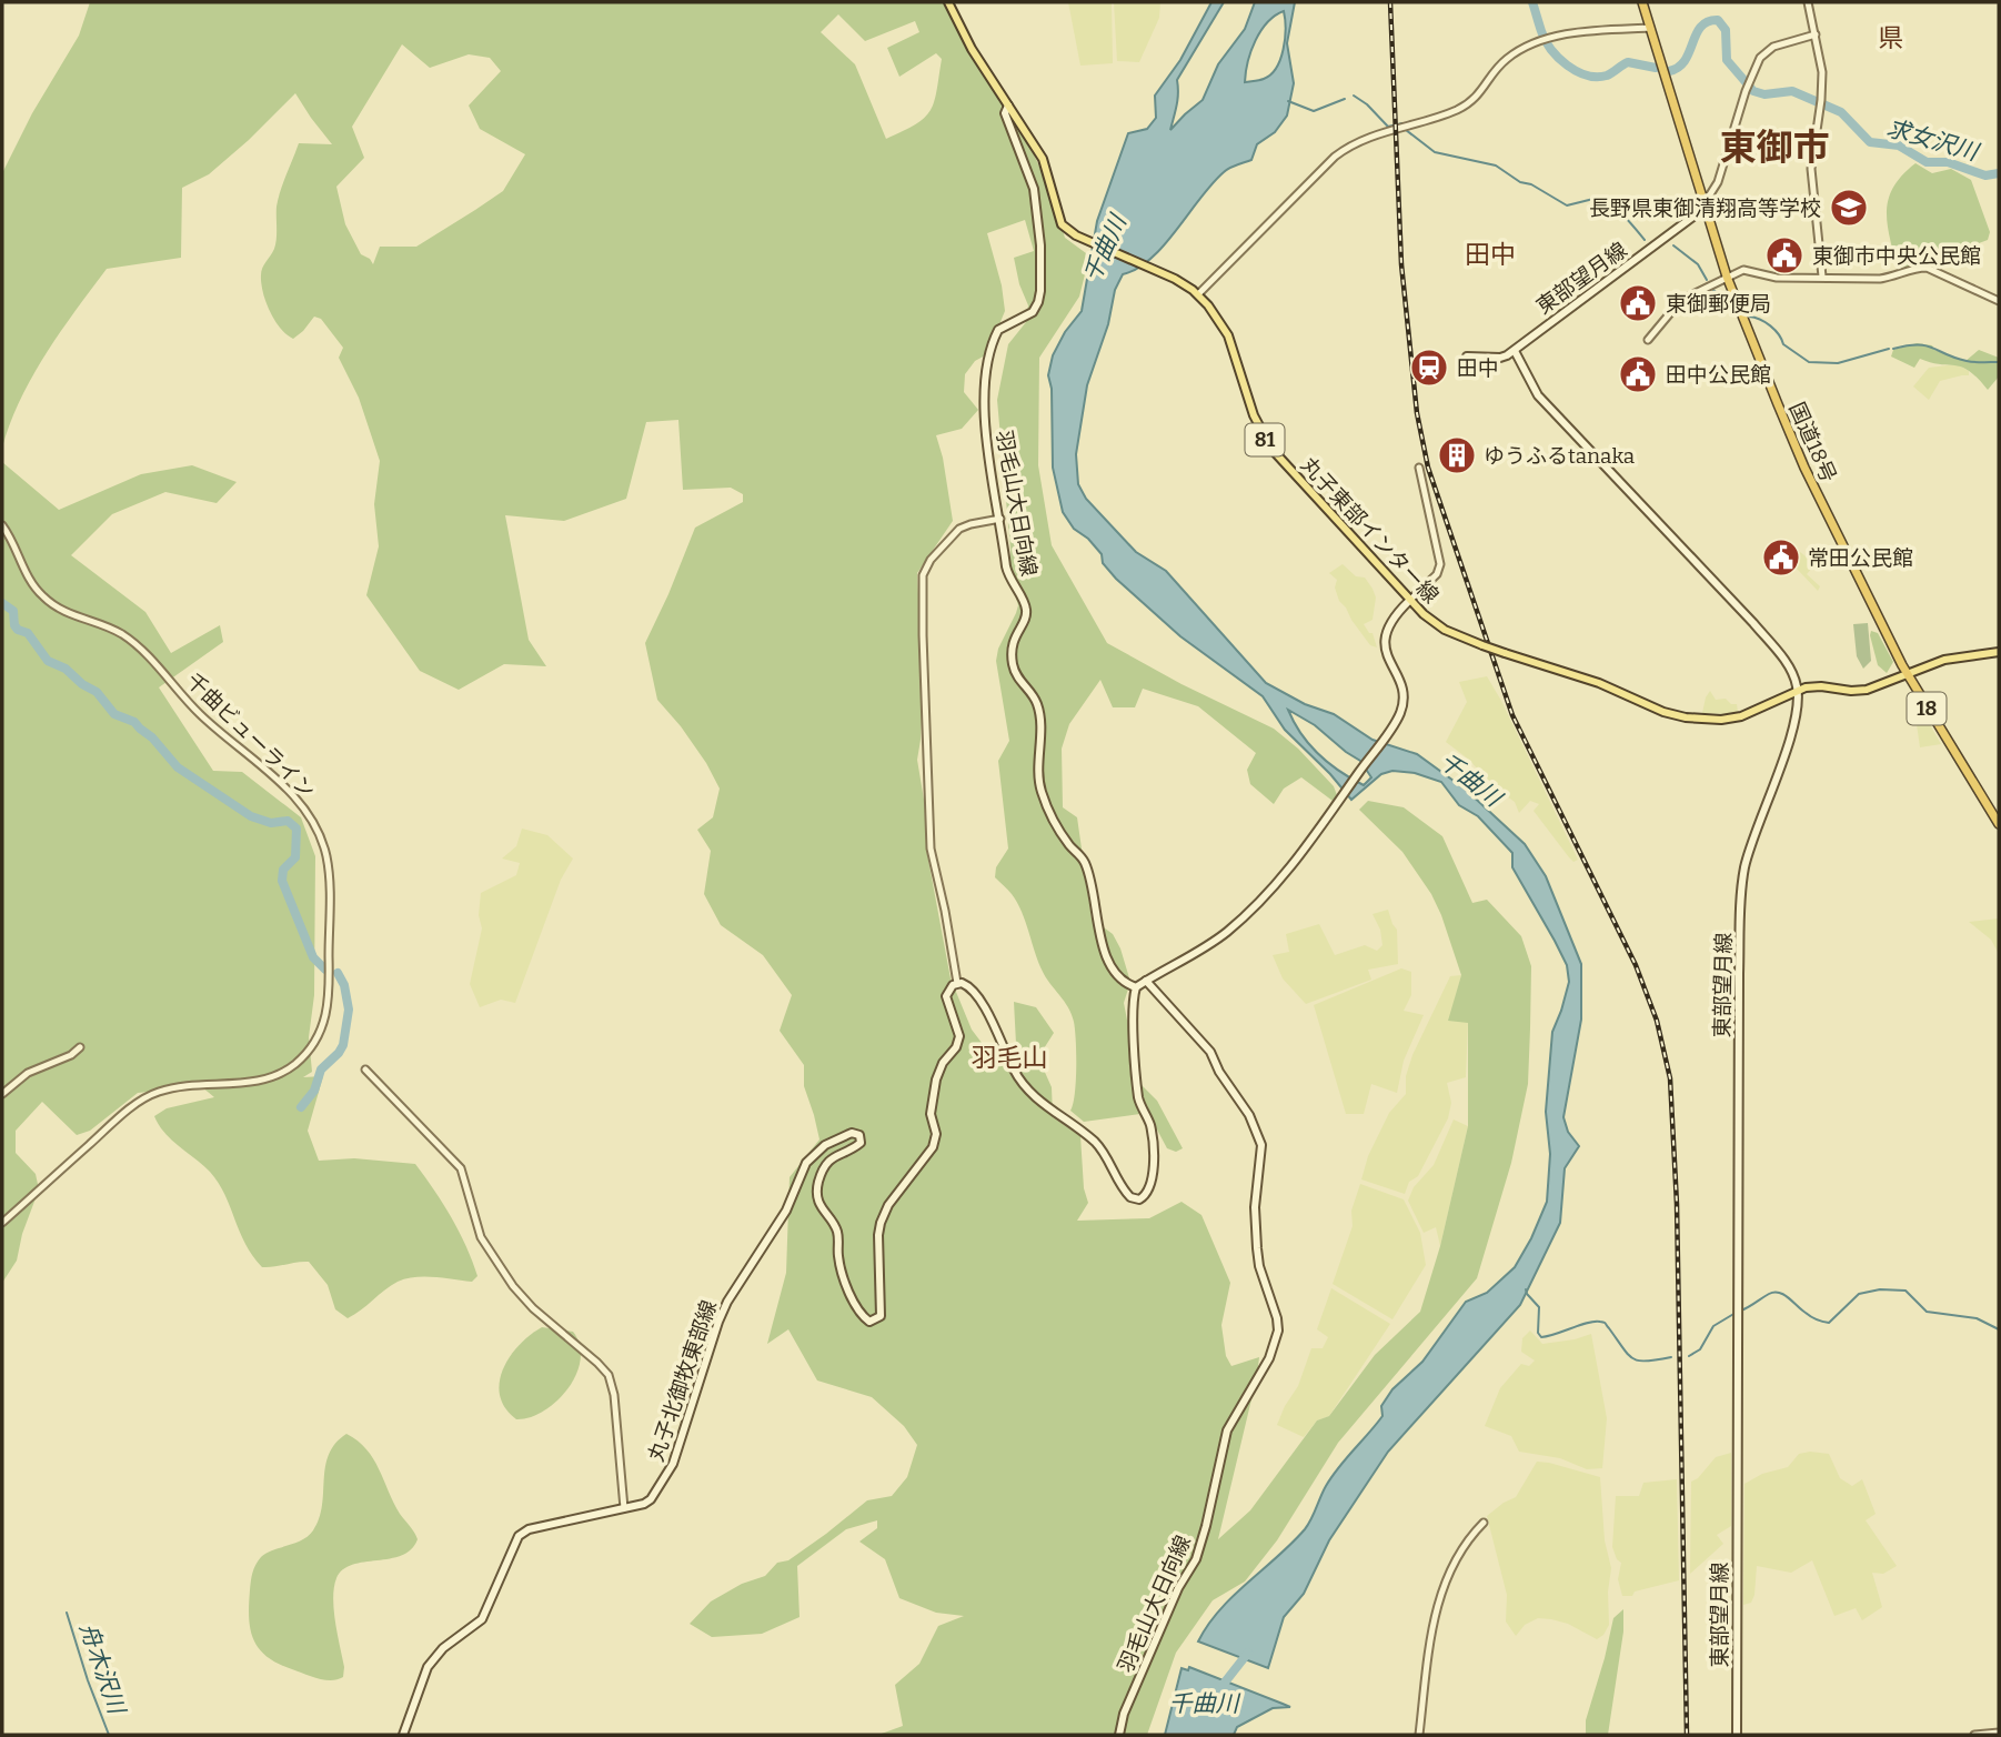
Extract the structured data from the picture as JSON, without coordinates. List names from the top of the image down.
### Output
{
  "streets": {
    "highway": ["国道18号", "18"],
    "main road": [
      "東部望月線",
      "81",
      "羽毛山大日向線",
      "丸子東部インター線",
      "丸子北御牧東部線"
    ],
    "street": ["千曲ビューライン"]
  },
  "crossings": [
    ["東部望月線", "国道18号"],
    ["東部望月線", "丸子東部インター線"],
    ["81", "国道18号"],
    ["81", "丸子東部インター線"],
    ["国道18号", "丸子東部インター線"],
    ["羽毛山大日向線", "丸子東部インター線"]
  ],
  "districts": [
    "県",
    "東御市",
    "田中",
    "羽毛山"
  ],
  "water": ["求女沢川", "千曲川", "舟木沢川"],
  "places": {
    "school or university": ["長野県東御清翔高等学校"],
    "public building": [
      "東御市中央公民館",
      "東御郵便局",
      "田中公民館",
      "常田公民館"
    ],
    "station": ["田中"],
    "building": ["ゆうふるtanaka"]
  }
}
